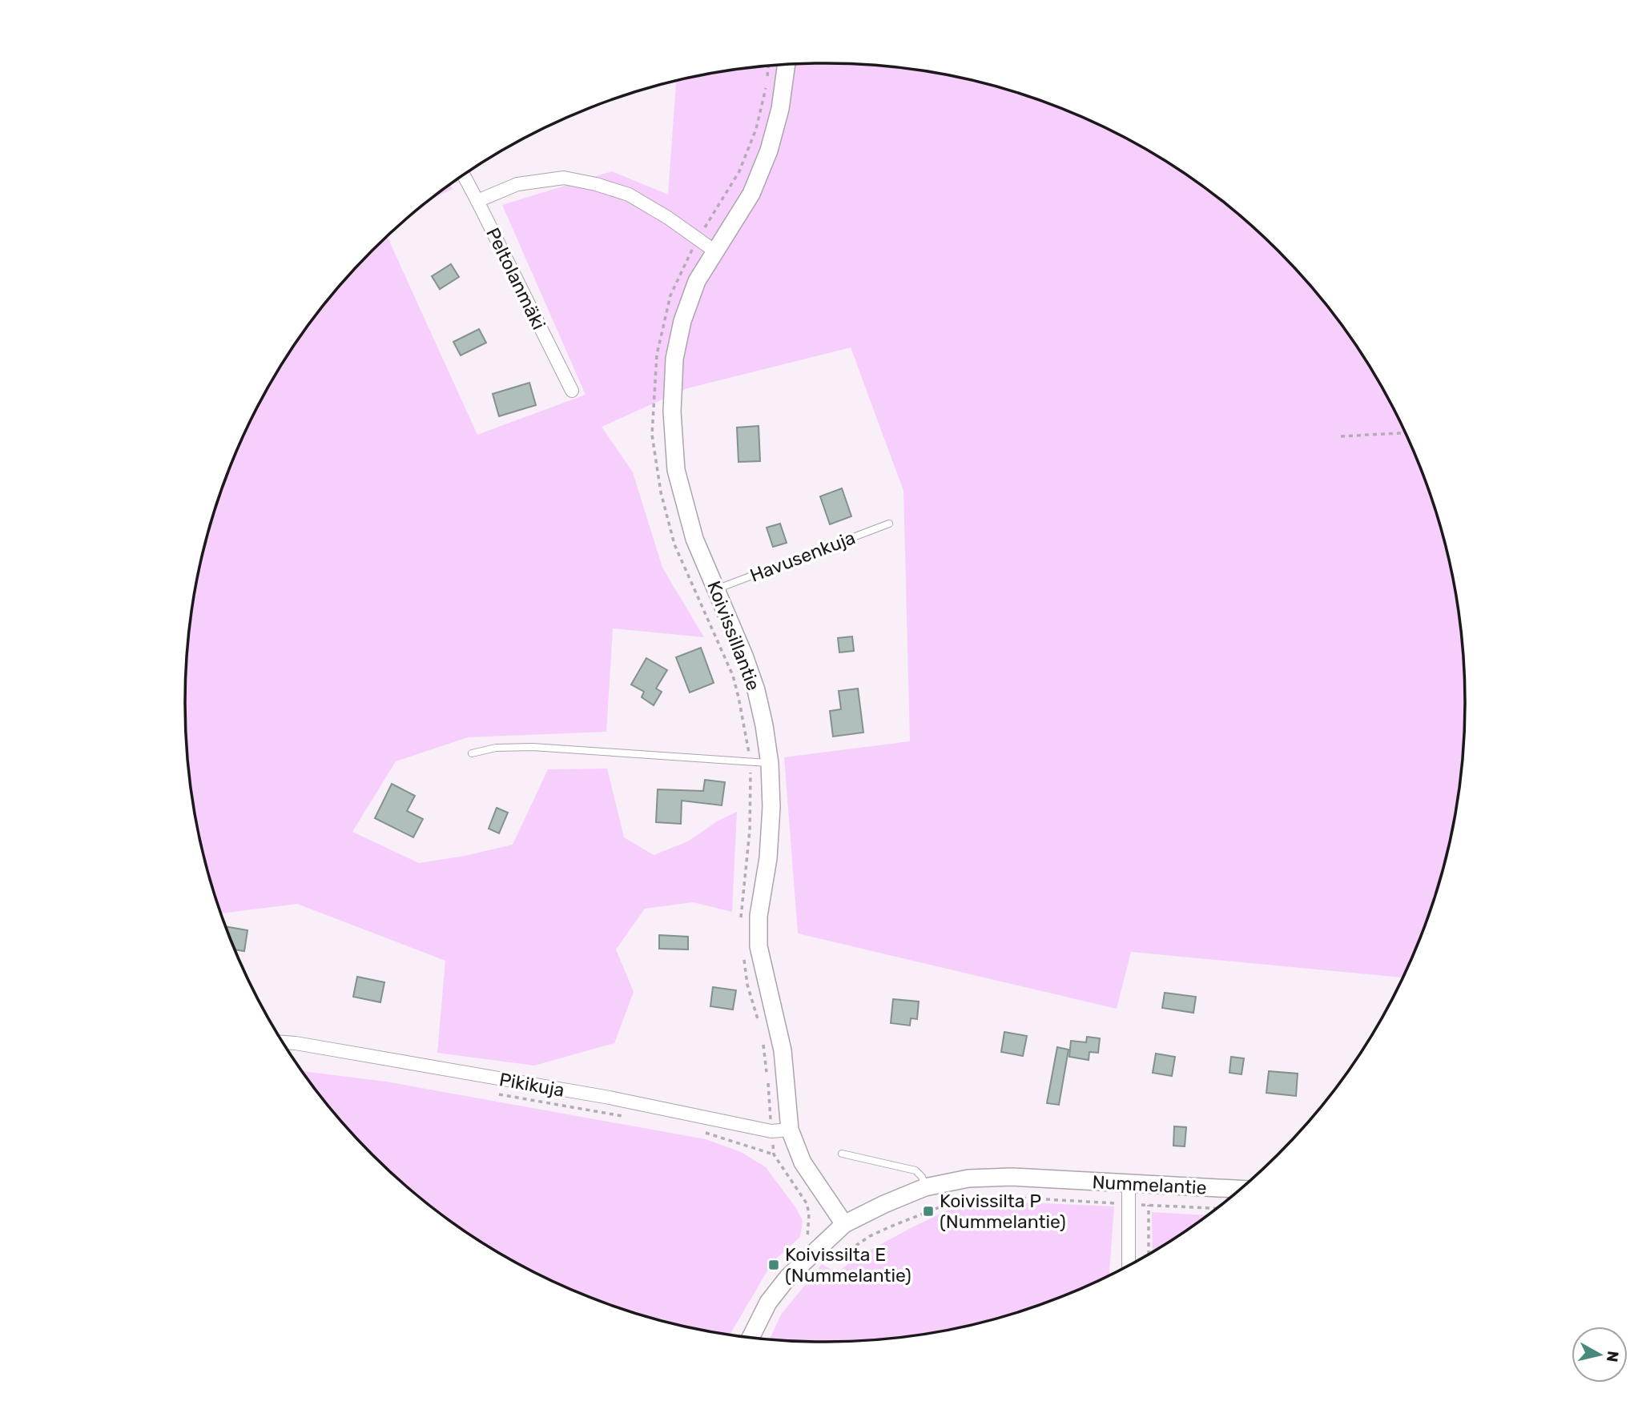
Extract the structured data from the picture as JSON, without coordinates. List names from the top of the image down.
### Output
{
  "streets": {
    "street": [
      "Peltolanmäki",
      "Koivissillantie",
      "Pikikuja",
      "Nummelantie"
    ],
    "lane": ["Havusenkuja"]
  },
  "crossings": [
    ["Havusenkuja", "Koivissillantie"],
    ["Koivissillantie", "Pikikuja"],
    ["Koivissillantie", "Nummelantie"]
  ],
  "places": {
    "transit": ["Koivissilta P (Nummelantie)", "Koivissilta E (Nummelantie)"]
  },
  "north": "right"
}
